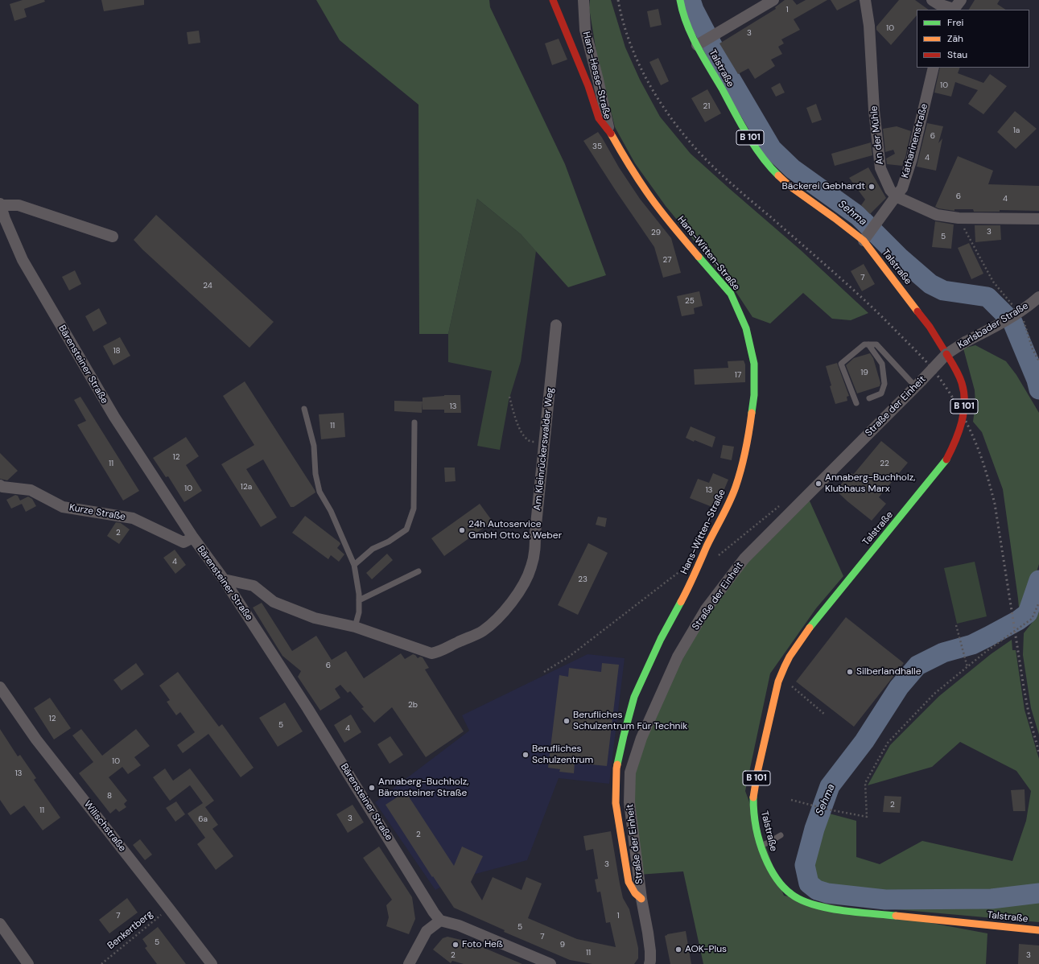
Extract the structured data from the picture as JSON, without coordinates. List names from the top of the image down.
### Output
{
  "streets": {
    "main road": ["Talstraße", "B 101", "Hans-Witten-Straße"],
    "street": [
      "Hans-Hesse-Straße",
      "An der Mühle",
      "Katharinenstraße",
      "Karlsbader Straße",
      "Bärensteiner Straße",
      "Straße der Einheit",
      "Am Kleinrückerswalder Weg",
      "Kurze Straße",
      "Wilischstraße"
    ],
    "path": ["Benkertberg"]
  },
  "crossings": [
    ["Talstraße", "Katharinenstraße"],
    ["Talstraße", "Karlsbader Straße"],
    ["Talstraße", "Straße der Einheit"],
    ["Hans-Hesse-Straße", "Hans-Witten-Straße"],
    ["An der Mühle", "Katharinenstraße"],
    ["Hans-Witten-Straße", "Straße der Einheit"],
    ["Karlsbader Straße", "Straße der Einheit"],
    ["Bärensteiner Straße", "Am Kleinrückerswalder Weg"],
    ["Bärensteiner Straße", "Kurze Straße"],
    ["Wilischstraße", "Benkertberg"]
  ],
  "water": ["Sehma"],
  "places": [
    "Bäckerei Gebhardt",
    "Annaberg-Buchholz, Klubhaus Marx",
    "24h Autoservice GmbH Otto & Weber",
    "Silberlandhalle",
    "Berufliches Schulzentrum Für Technik",
    "Berufliches Schulzentrum",
    "Annaberg-Buchholz, Bärensteiner Straße",
    "Foto Heß",
    "AOK-Plus"
  ],
  "house_numbers": [
    "1",
    "10",
    "3",
    "10",
    "21",
    "1a",
    "6",
    "35",
    "4",
    "6",
    "4",
    "3",
    "29",
    "5",
    "27",
    "7",
    "24",
    "25",
    "18",
    "19",
    "17",
    "13",
    "11",
    "12",
    "11",
    "22",
    "12a",
    "10",
    "13",
    "2",
    "4",
    "23",
    "6",
    "2b",
    "12",
    "5",
    "4",
    "10",
    "13",
    "8",
    "2",
    "11",
    "3",
    "6a",
    "2",
    "3",
    "7",
    "1",
    "5",
    "7",
    "5",
    "9",
    "11",
    "2",
    "3"
  ],
  "legend": ["Frei", "Zäh", "Stau"]
}
